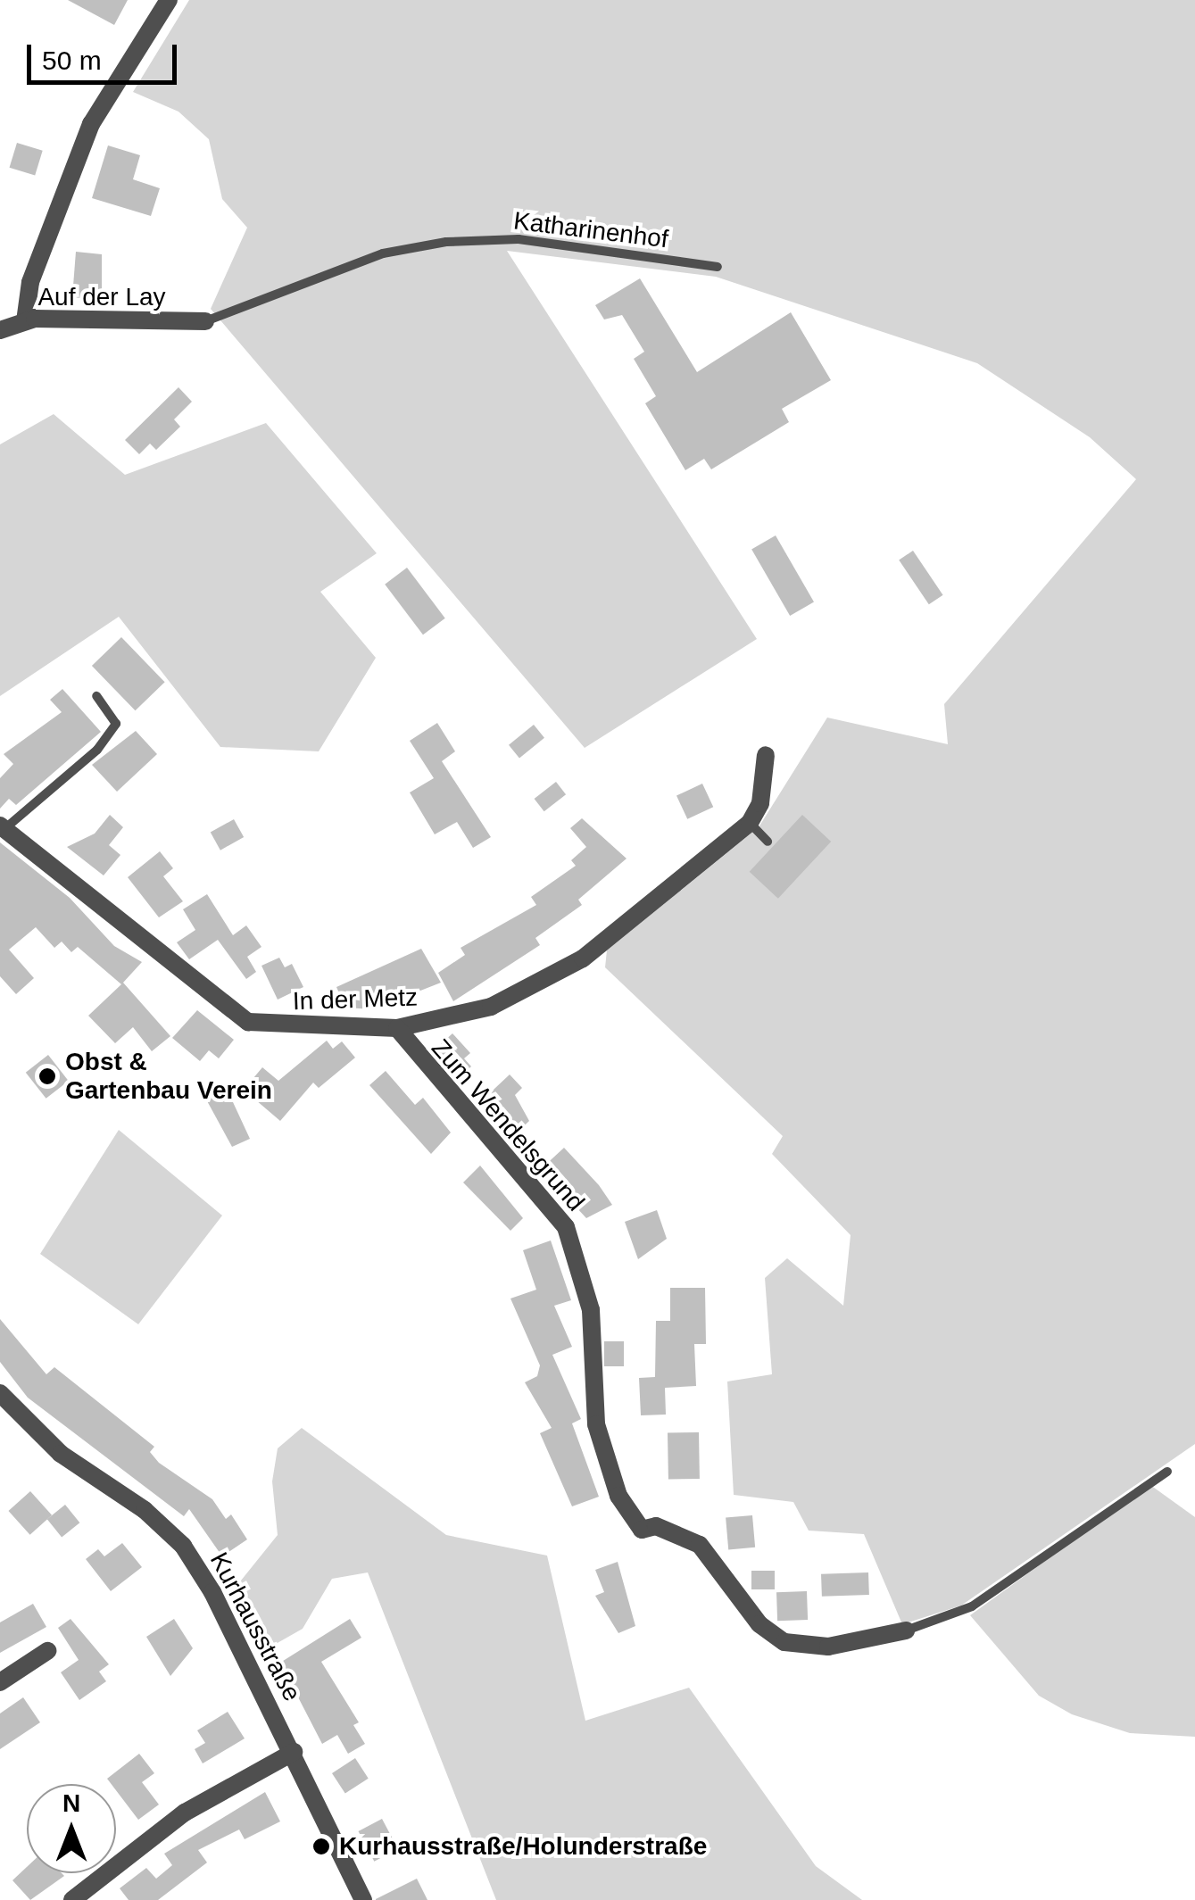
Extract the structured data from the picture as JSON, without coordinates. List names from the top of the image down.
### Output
{
  "streets": {
    "street": [
      "Auf der Lay",
      "In der Metz",
      "Zum Wendelsgrund",
      "Kurhausstraße"
    ],
    "lane": ["Katharinenhof"]
  },
  "crossings": [
    ["Katharinenhof", "Auf der Lay"],
    ["In der Metz", "Zum Wendelsgrund"]
  ],
  "places": ["Obst & Gartenbau Verein", "Kurhausstraße/Holunderstraße"],
  "scale_bar": "50 m",
  "north": "top"
}
